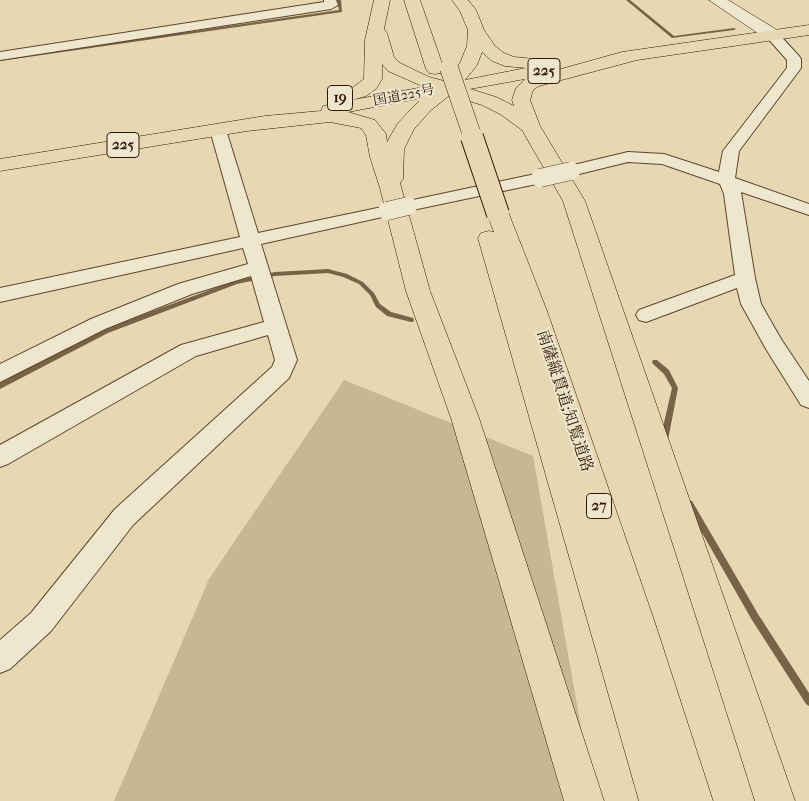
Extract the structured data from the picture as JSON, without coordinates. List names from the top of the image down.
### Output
{
  "streets": {
    "highway": [
      "225",
      "国道225号",
      "19",
      "南薩縦貫道;知覧道路",
      "27"
    ]
  },
  "crossings": [
    ["国道225号", "19"],
    ["国道225号", "南薩縦貫道;知覧道路"],
    ["19", "南薩縦貫道;知覧道路"]
  ]
}
